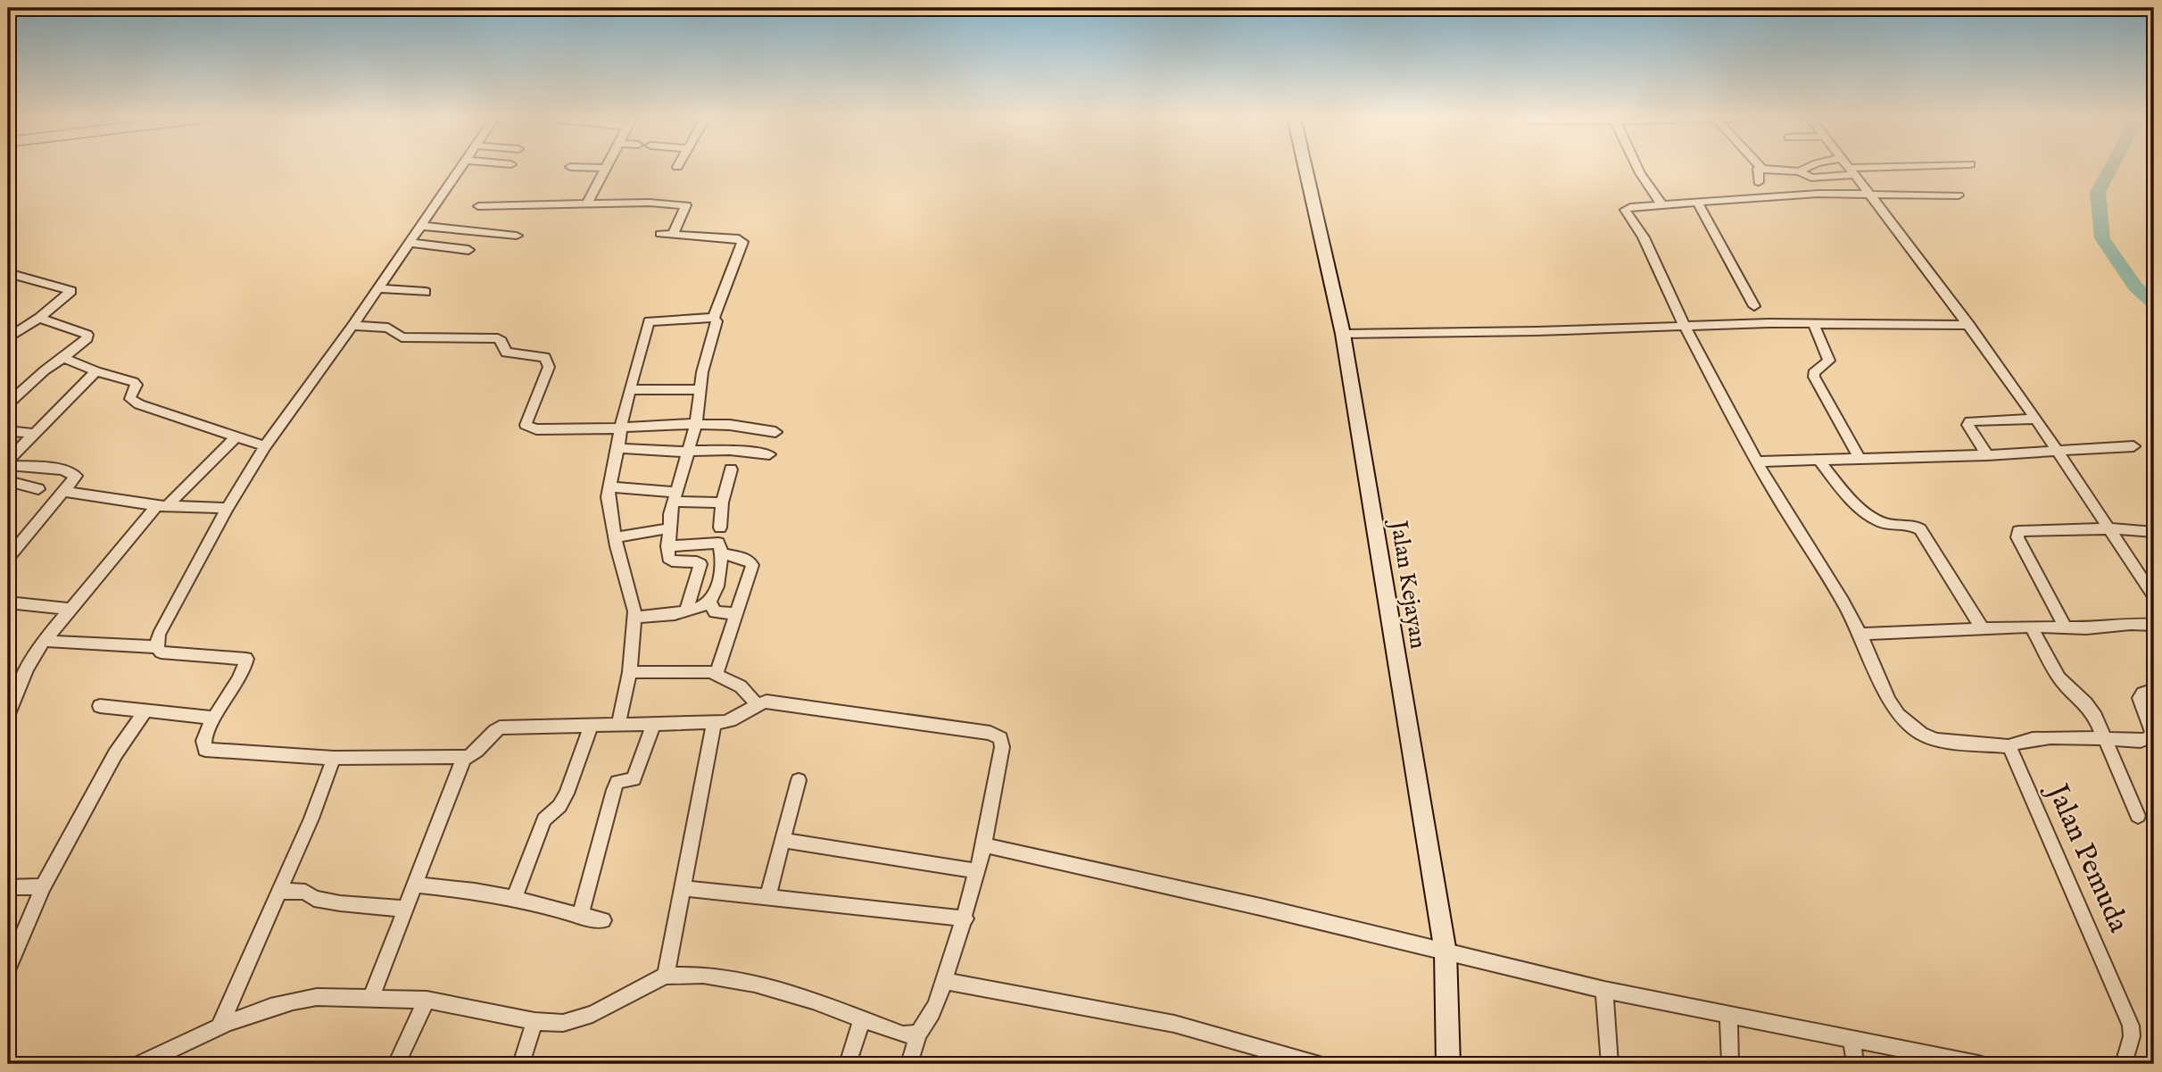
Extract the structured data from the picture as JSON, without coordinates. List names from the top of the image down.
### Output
{
  "streets": {
    "main road": ["Jalan Kejayan"],
    "street": ["Jalan Pemuda"]
  }
}
